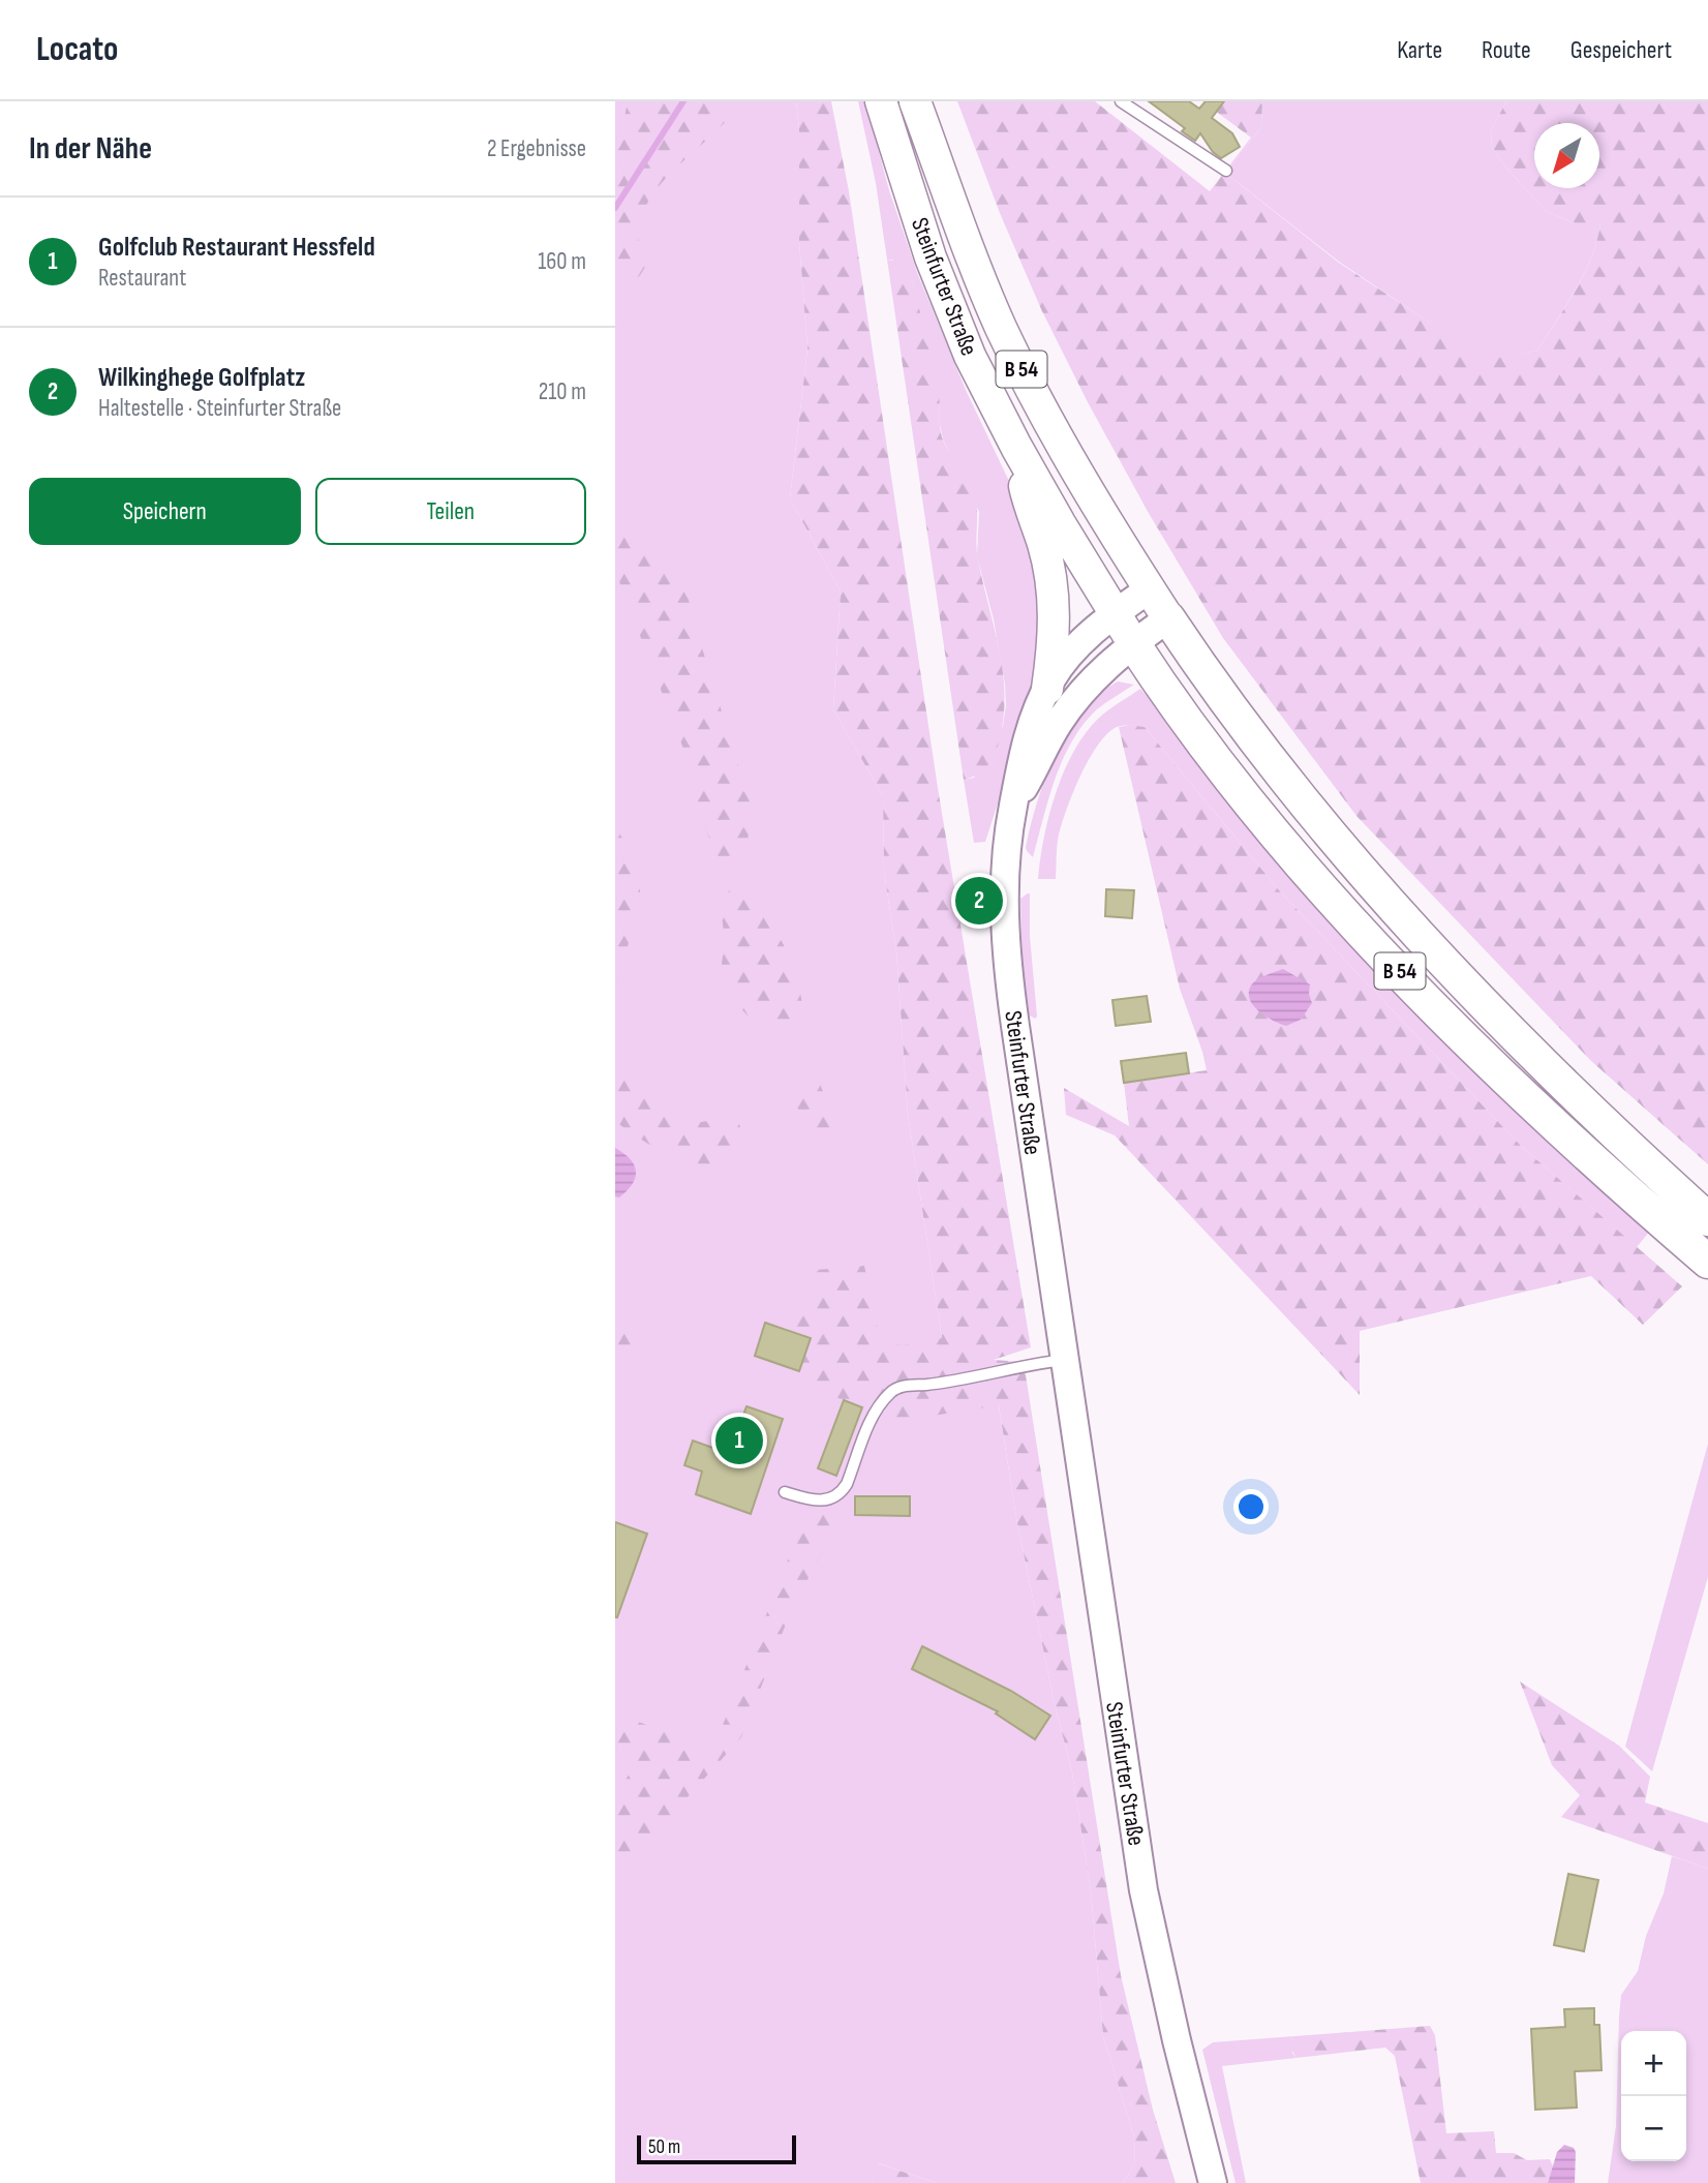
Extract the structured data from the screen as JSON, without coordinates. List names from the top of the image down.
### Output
{
  "streets": {
    "highway": ["B 54"],
    "main road": ["Steinfurter Straße"]
  },
  "crossings": [
    ["Steinfurter Straße", "B 54"]
  ],
  "scale_bar": "50 m",
  "north": "bottom left",
  "page": {
    "header": "Locato",
    "nav": ["Karte", "Route", "Gespeichert"],
    "heading": ["In der Nähe", "2 Ergebnisse"],
    "list": [
      {
        "mark": "1",
        "name": "Golfclub Restaurant Hessfeld",
        "note": "Restaurant",
        "value": "160 m"
      },
      {
        "mark": "2",
        "name": "Wilkinghege Golfplatz",
        "note": "Haltestelle · Steinfurter Straße",
        "value": "210 m"
      }
    ],
    "buttons": ["Speichern", "Teilen"],
    "pins": ["2", "1"],
    "map_buttons": ["+", "−"],
    "scale": "50 m"
  }
}
